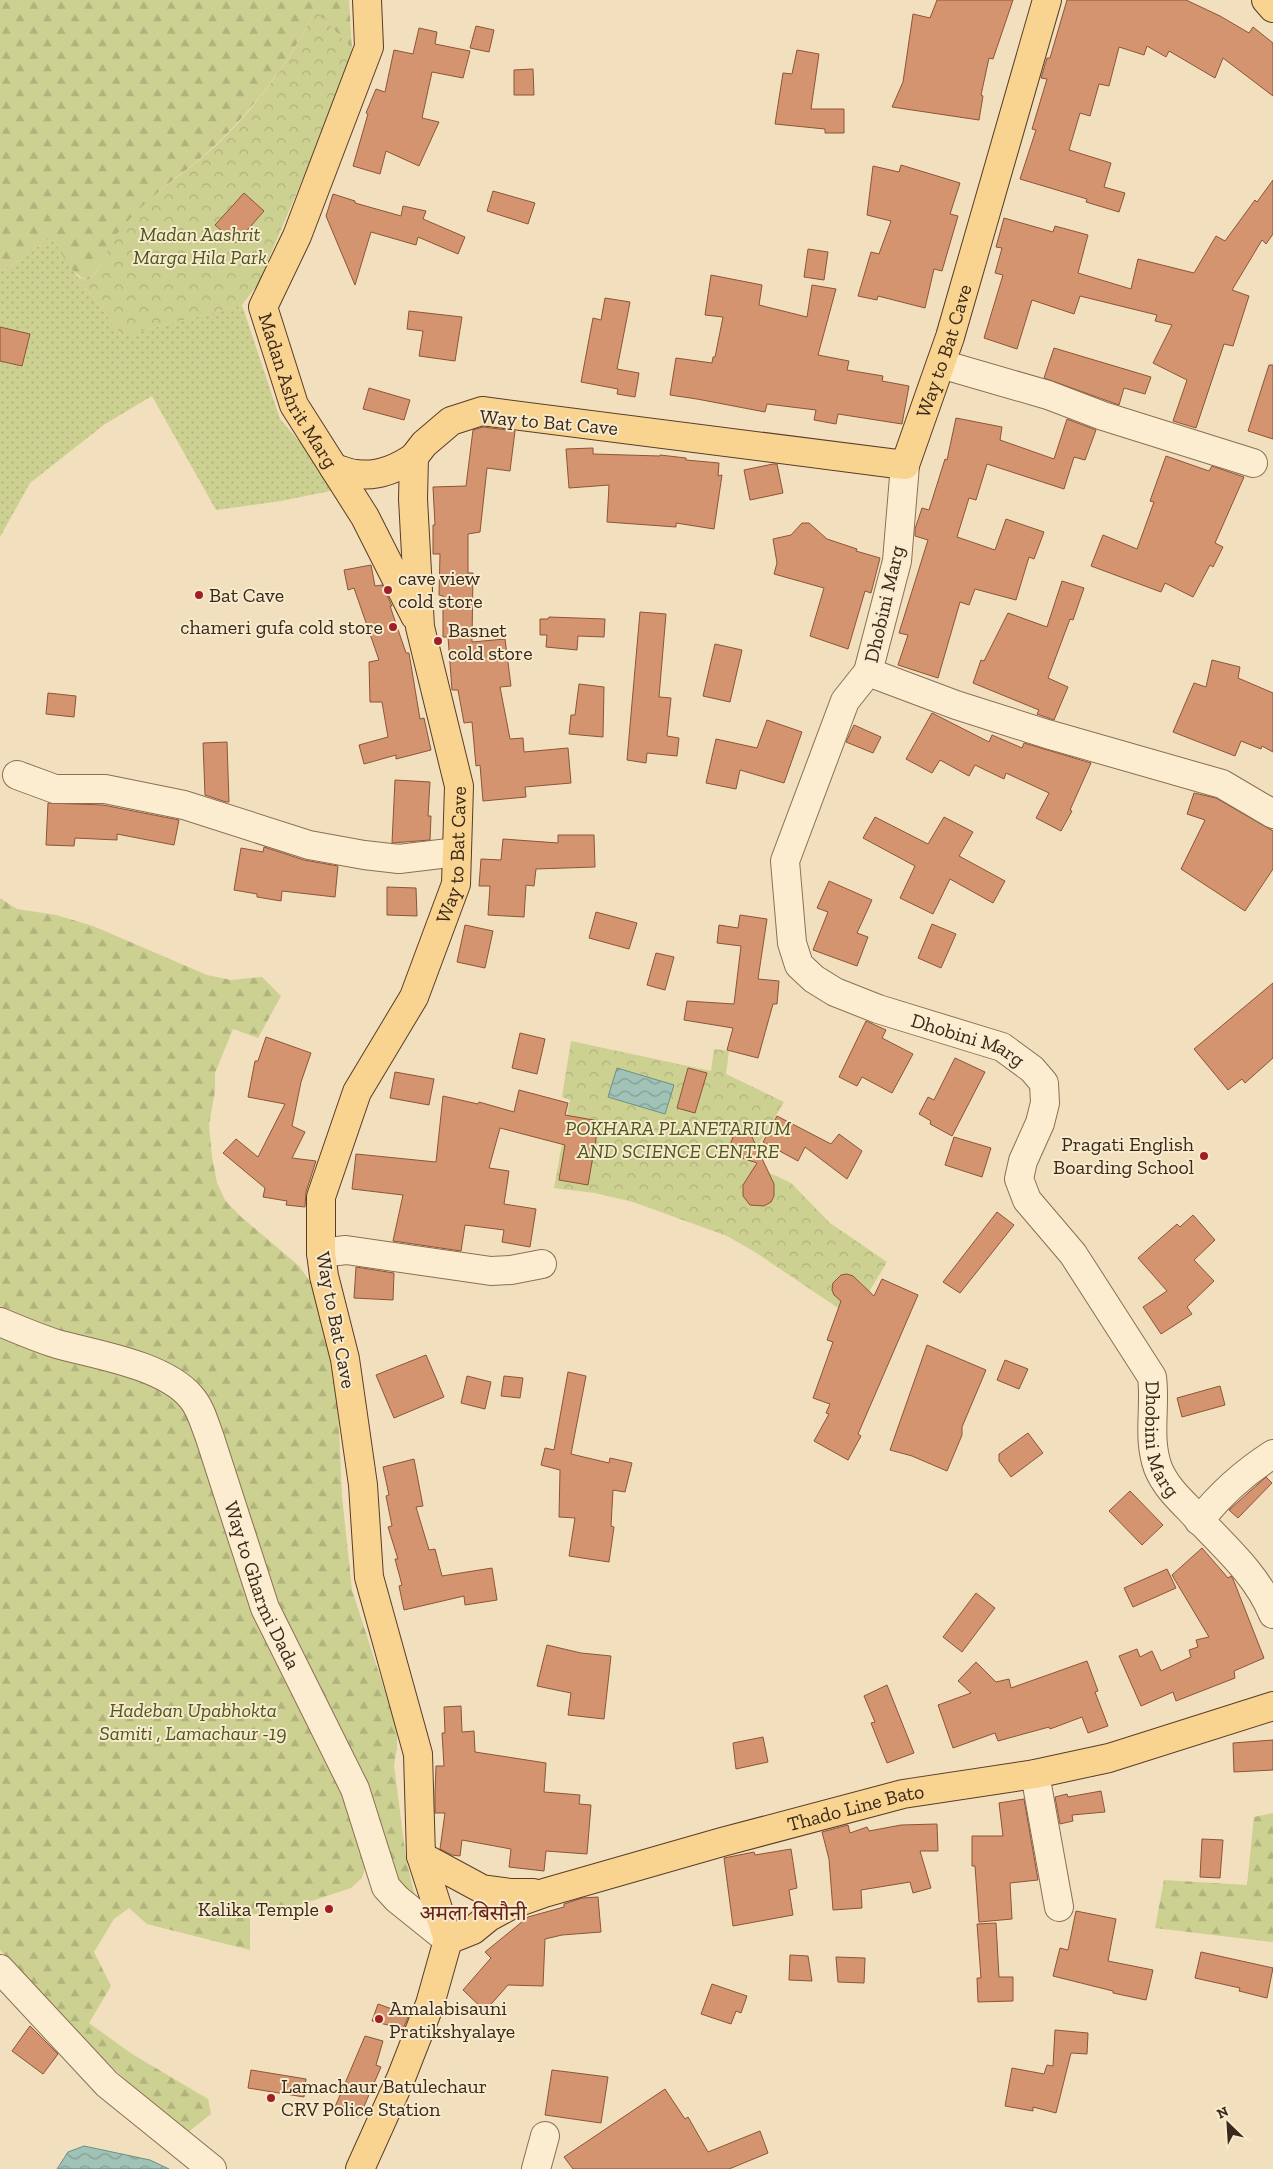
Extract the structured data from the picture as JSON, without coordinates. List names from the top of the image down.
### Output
{
  "streets": {
    "main road": ["Way to Bat Cave", "Madan Ashrit Marg", "Thado Line Bato"],
    "street": ["Dhobini Marg", "Way to Gharmi Dada"]
  },
  "crossings": [
    ["Way to Bat Cave", "Madan Ashrit Marg"],
    ["Way to Bat Cave", "Dhobini Marg"],
    ["Way to Bat Cave", "Way to Gharmi Dada"],
    ["Way to Bat Cave", "Thado Line Bato"],
    ["Way to Gharmi Dada", "Thado Line Bato"]
  ],
  "districts": ["अमला बिसौनी"],
  "parks": ["Madan Aashrit Marga Hila Park", "POKHARA PLANETARIUM AND SCIENCE CENTRE", "Hadeban Upabhokta Samiti , Lamachaur -19"],
  "places": [
    "cave view cold store",
    "Bat Cave",
    "chameri gufa cold store",
    "Basnet cold store",
    "Pragati English Boarding School",
    "Kalika Temple",
    "Amalabisauni Pratikshyalaye",
    "Lamachaur Batulechaur CRV Police Station"
  ],
  "north": "top left"
}
